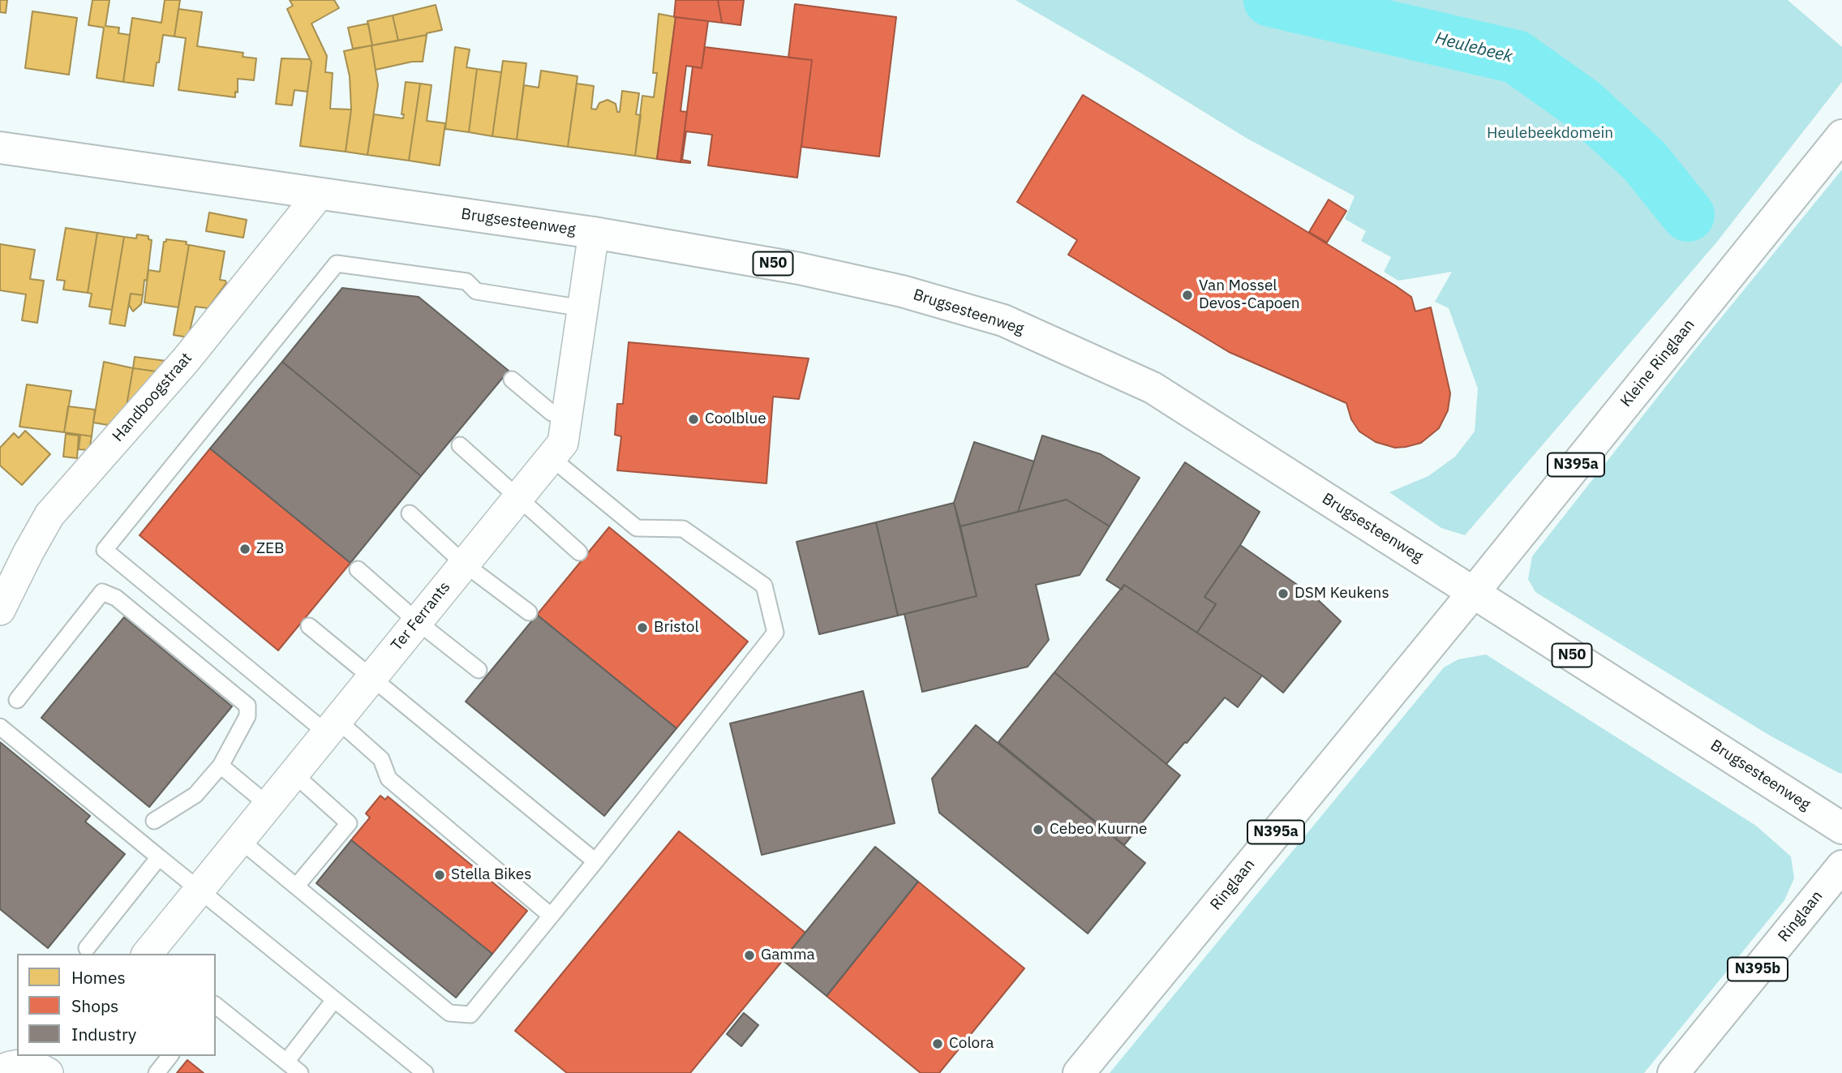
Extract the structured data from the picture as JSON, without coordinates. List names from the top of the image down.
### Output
{
  "streets": {
    "main road": [
      "Brugsesteenweg",
      "N50",
      "Kleine Ringlaan",
      "N395a",
      "Ringlaan",
      "N395b"
    ],
    "street": ["Handboogstraat", "Ter Ferrants"]
  },
  "crossings": [
    ["Brugsesteenweg", "Kleine Ringlaan"],
    ["Brugsesteenweg", "Handboogstraat"],
    ["Brugsesteenweg", "Ter Ferrants"],
    ["Brugsesteenweg", "Ringlaan"],
    ["Kleine Ringlaan", "Ringlaan"]
  ],
  "water": ["Heulebeek"],
  "parks": ["Heulebeekdomein"],
  "places": [
    "Van Mossel Devos-Capoen",
    "Coolblue",
    "ZEB",
    "DSM Keukens",
    "Bristol",
    "Cebeo Kuurne",
    "Stella Bikes",
    "Gamma",
    "Colora"
  ],
  "legend": ["Homes", "Shops", "Industry"]
}
